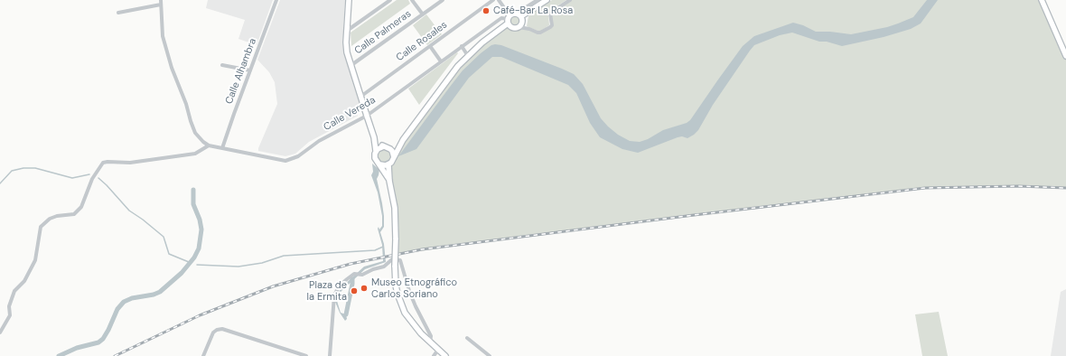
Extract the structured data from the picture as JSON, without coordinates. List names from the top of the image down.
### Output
{
  "streets": {
    "street": [
      "Calle Palmeras",
      "Calle Rosales",
      "Calle Alhambra",
      "Calle Vereda"
    ]
  },
  "crossings": [
    ["Calle Alhambra", "Calle Vereda"]
  ],
  "places": ["Café-Bar La Rosa", "Museo Etnográfico Carlos Soriano", "Plaza de la Ermita"]
}
